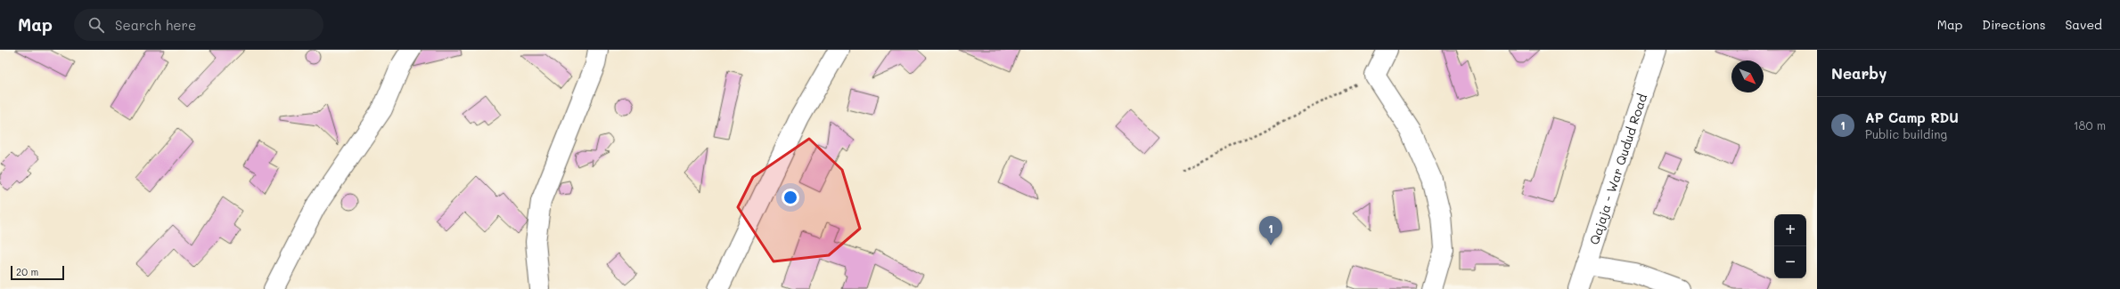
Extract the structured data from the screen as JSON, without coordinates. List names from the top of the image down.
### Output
{
  "streets": {
    "street": ["Qajaja - War Qudud Road"]
  },
  "scale_bar": "20 m",
  "north": "bottom right",
  "page": {
    "header": "Map",
    "search": "Search here",
    "nav": ["Map", "Directions", "Saved"],
    "heading": "Nearby",
    "list": [
      {
        "mark": "1",
        "name": "AP Camp RDU",
        "note": "Public building",
        "value": "180 m"
      }
    ],
    "map_buttons": ["+", "−"],
    "pins": "1",
    "scale": "20 m"
  }
}
